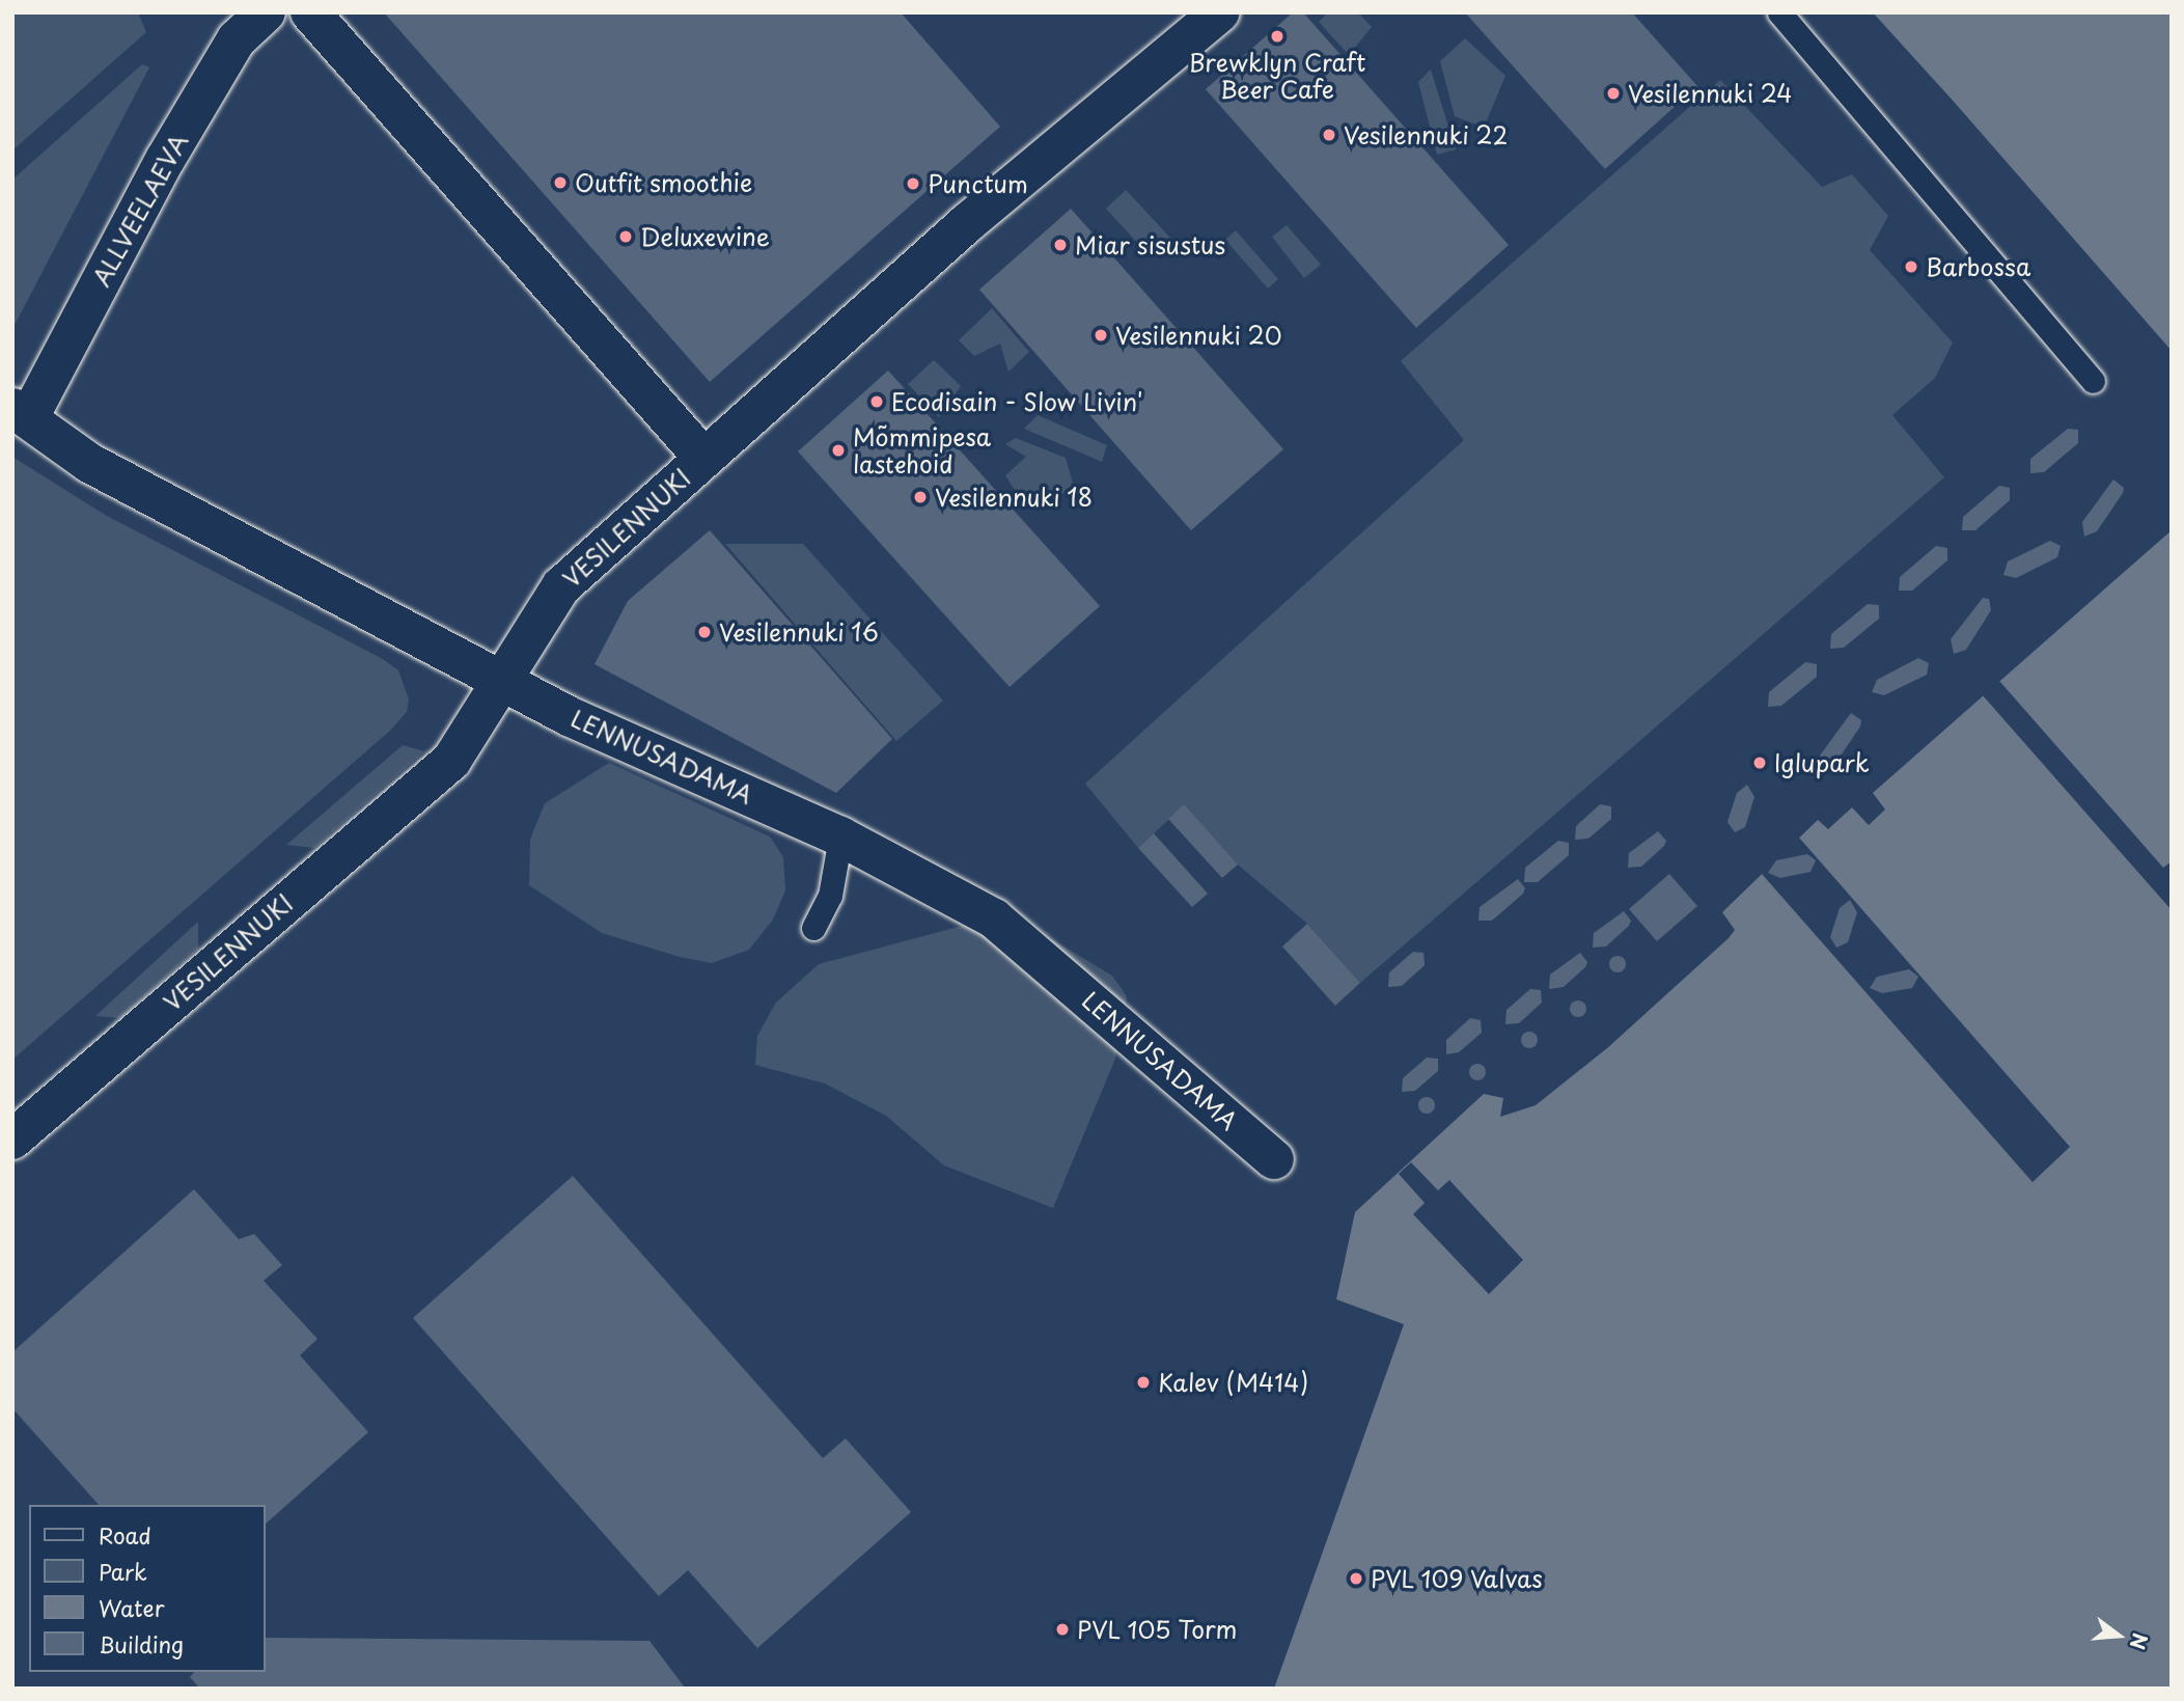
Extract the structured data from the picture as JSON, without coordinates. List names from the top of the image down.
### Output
{
  "streets": {
    "street": ["ALLVEELAEVA", "VESILENNUKI", "LENNUSADAMA"]
  },
  "crossings": [
    ["ALLVEELAEVA", "LENNUSADAMA"],
    ["VESILENNUKI", "LENNUSADAMA"]
  ],
  "places": [
    "Brewklyn Craft Beer Cafe",
    "Vesilennuki 24",
    "Vesilennuki 22",
    "Outfit smoothie",
    "Punctum",
    "Deluxewine",
    "Miar sisustus",
    "Barbossa",
    "Vesilennuki 20",
    "Ecodisain - Slow Livin'",
    "Mõmmipesa lastehoid",
    "Vesilennuki 18",
    "Vesilennuki 16",
    "Iglupark",
    "Kalev (M414)",
    "PVL 109 Valvas",
    "PVL 105 Torm"
  ],
  "legend": [
    "Road",
    "Park",
    "Water",
    "Building"
  ],
  "north": "right"
}
